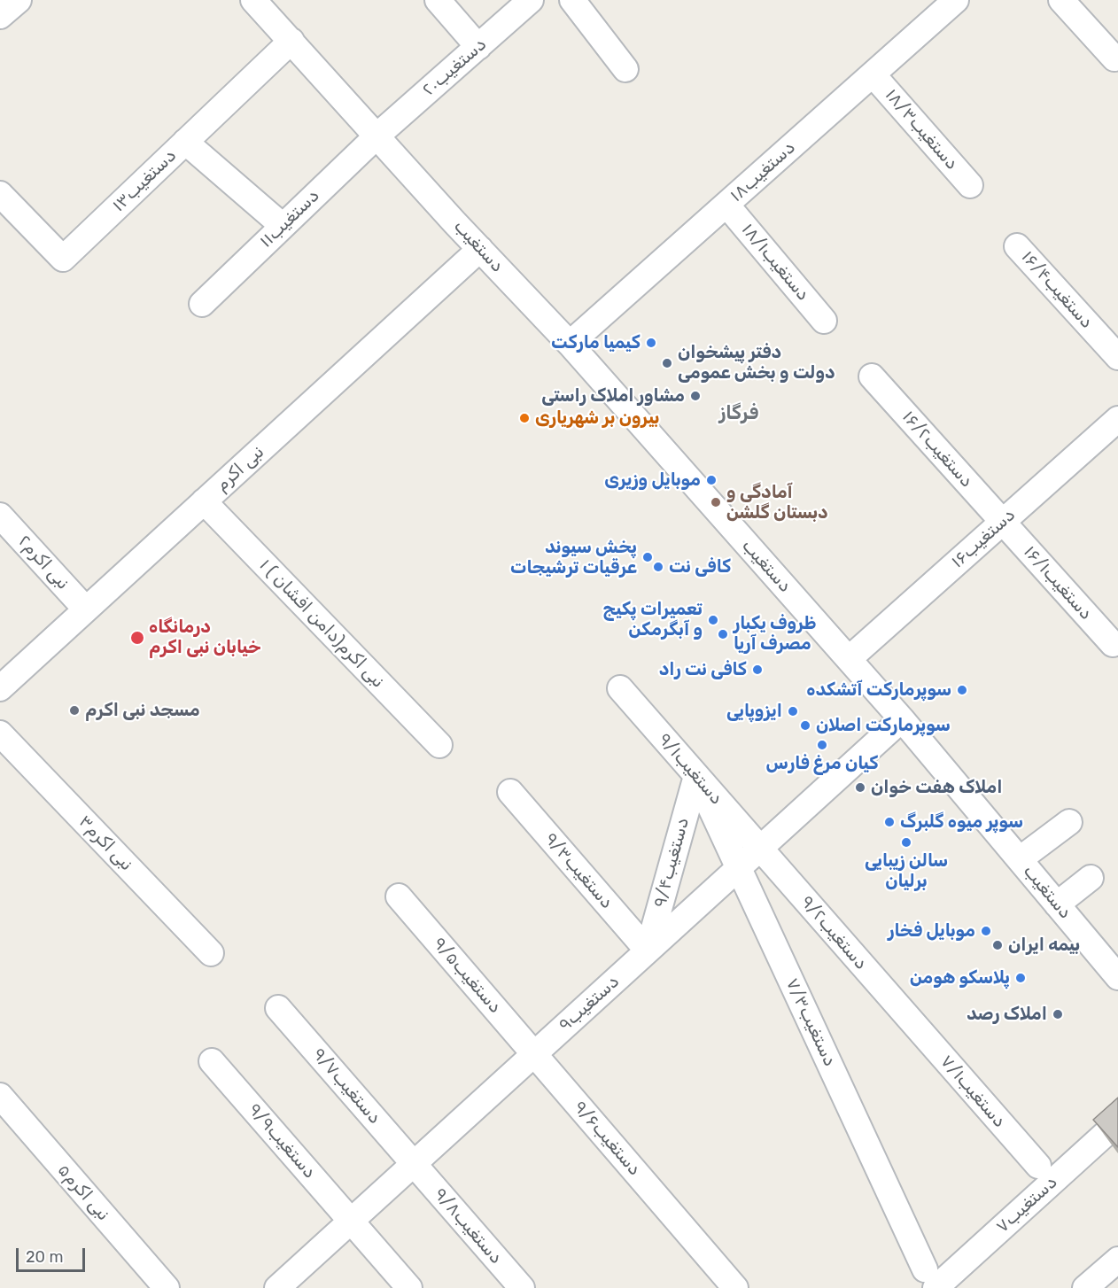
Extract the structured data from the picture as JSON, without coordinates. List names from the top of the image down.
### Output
{
  "streets": {
    "street": [
      "دستغیب۲۰",
      "دستغیب۱۸/۳",
      "دستغیب۱۸",
      "دستغیب۱۳",
      "دستغیب۱۱",
      "دستغیب",
      "دستغیب۱۸/۱",
      "دستغیب۱۶/۴",
      "دستغیب۱۶/۲",
      "نبی اکرم",
      "دستغیب۱۶",
      "نبی اکرم۲",
      "دستغیب۱۶/۱",
      "۱ نبی اکرم(دامن افشان )",
      "دستغیب۹/۱",
      "نبی اکرم۳",
      "دستغیب۹/۴",
      "دستغیب۹/۳",
      "دستغیب۹/۲",
      "۹/۵دستغیب",
      "دستغیب۹",
      "دستغیب۷/۳",
      "دستغیب۹/۷",
      "دستغیب۷/۱",
      "دستغیب۹/۶",
      "دستغیب۹/۹",
      "نبی اکرم۵",
      "دستغیب۷",
      "دستغیب۹/۸"
    ]
  },
  "crossings": [
    ["دستغیب۲۰", "دستغیب۱۱"],
    ["دستغیب۲۰", "دستغیب"],
    ["دستغیب۱۸/۳", "دستغیب۱۸"],
    ["دستغیب۱۸", "دستغیب"],
    ["دستغیب۱۸", "دستغیب۱۸/۱"],
    ["دستغیب۱۳", "دستغیب"],
    ["دستغیب۱۱", "دستغیب"],
    ["دستغیب", "نبی اکرم"],
    ["دستغیب", "دستغیب۱۶"],
    ["دستغیب", "دستغیب۹"],
    ["دستغیب۱۶/۲", "دستغیب۱۶"],
    ["دستغیب۱۶/۲", "دستغیب۱۶/۱"],
    ["نبی اکرم", "نبی اکرم۲"],
    ["نبی اکرم", "۱ نبی اکرم(دامن افشان )"],
    ["دستغیب۱۶", "دستغیب۱۶/۱"],
    ["دستغیب۹/۱", "دستغیب۹/۴"],
    ["دستغیب۹/۱", "دستغیب۹/۲"],
    ["دستغیب۹/۱", "دستغیب۹"],
    ["دستغیب۹/۱", "دستغیب۷/۳"],
    ["دستغیب۹/۴", "دستغیب۹/۳"],
    ["دستغیب۹/۴", "دستغیب۹"],
    ["دستغیب۹/۴", "دستغیب۷/۳"],
    ["دستغیب۹/۳", "دستغیب۹"],
    ["دستغیب۹/۲", "دستغیب۹"],
    ["دستغیب۹/۲", "دستغیب۷/۱"],
    ["۹/۵دستغیب", "دستغیب۹"],
    ["۹/۵دستغیب", "دستغیب۹/۶"],
    ["دستغیب۹", "دستغیب۹/۷"],
    ["دستغیب۹", "دستغیب۹/۶"],
    ["دستغیب۹", "دستغیب۹/۹"],
    ["دستغیب۹", "دستغیب۹/۸"],
    ["دستغیب۷/۳", "دستغیب۷"],
    ["دستغیب۹/۷", "دستغیب۹/۸"]
  ],
  "districts": ["فرگاز"],
  "places": [
    "کیمیا مارکت",
    "دفتر پیشخوان دولت و بخش عمومی",
    "مشاور املاک راستی",
    "بیرون بر شهریاری",
    "موبایل وزیری",
    "آمادگی و دبستان گلشن",
    "پخش سیوند عرقیات ترشیجات",
    "کافی نت",
    "تعمیرات پکیج و آبگرمکن",
    "ظروف یکبار مصرف آریا",
    "درمانگاه خیابان نبی اکرم",
    "کافی نت راد",
    "سوپرمارکت آتشکده",
    "مسجد نبی اکرم",
    "ایزوپایی",
    "سوپرمارکت اصلان",
    "کیان مرغ فارس",
    "املاک هفت خوان",
    "سوپر میوه گلبرگ",
    "سالن زیبایی برلیان",
    "موبایل فخار",
    "بیمه ایران",
    "پلاسکو هومن",
    "املاک رصد"
  ],
  "scale_bar": "20 m"
}
